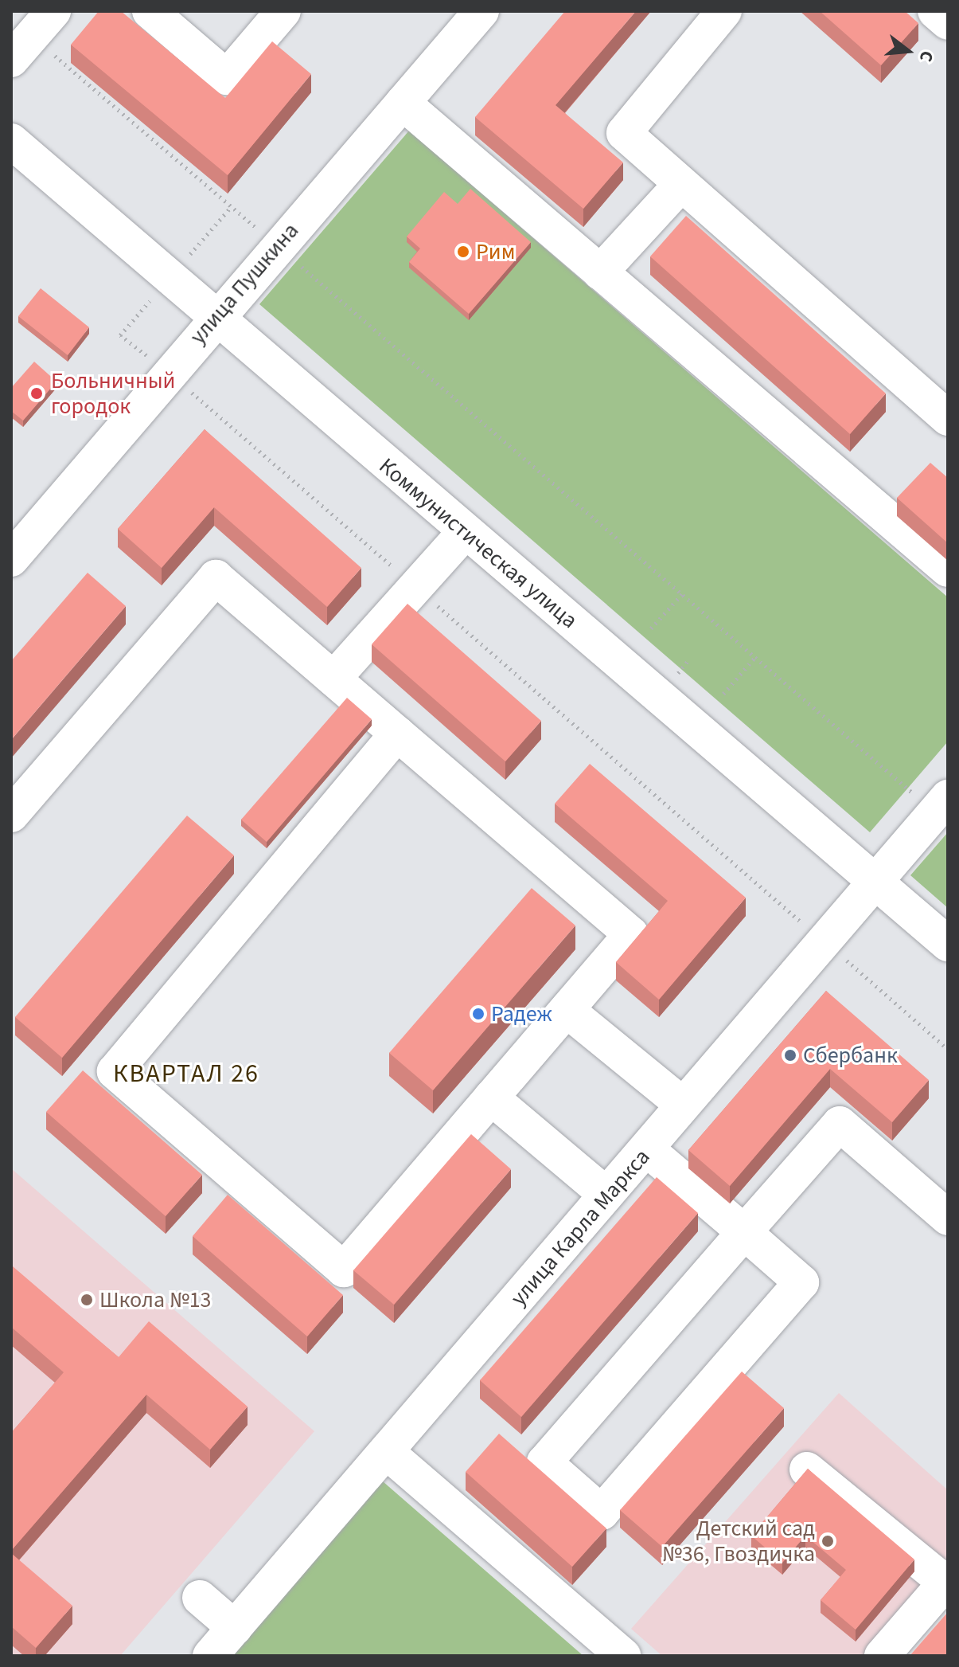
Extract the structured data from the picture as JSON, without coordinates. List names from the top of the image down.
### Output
{
  "streets": {
    "street": ["улица Пушкина", "Коммунистическая улица", "улица Карла Маркса"]
  },
  "crossings": [
    ["улица Пушкина", "Коммунистическая улица"],
    ["Коммунистическая улица", "улица Карла Маркса"]
  ],
  "districts": ["КВАРТАЛ 26"],
  "places": [
    "Рим",
    "Больничный городок",
    "Радеж",
    "Сбербанк",
    "Школа №13",
    "Детский сад №36, Гвоздичка"
  ],
  "north": "right"
}
